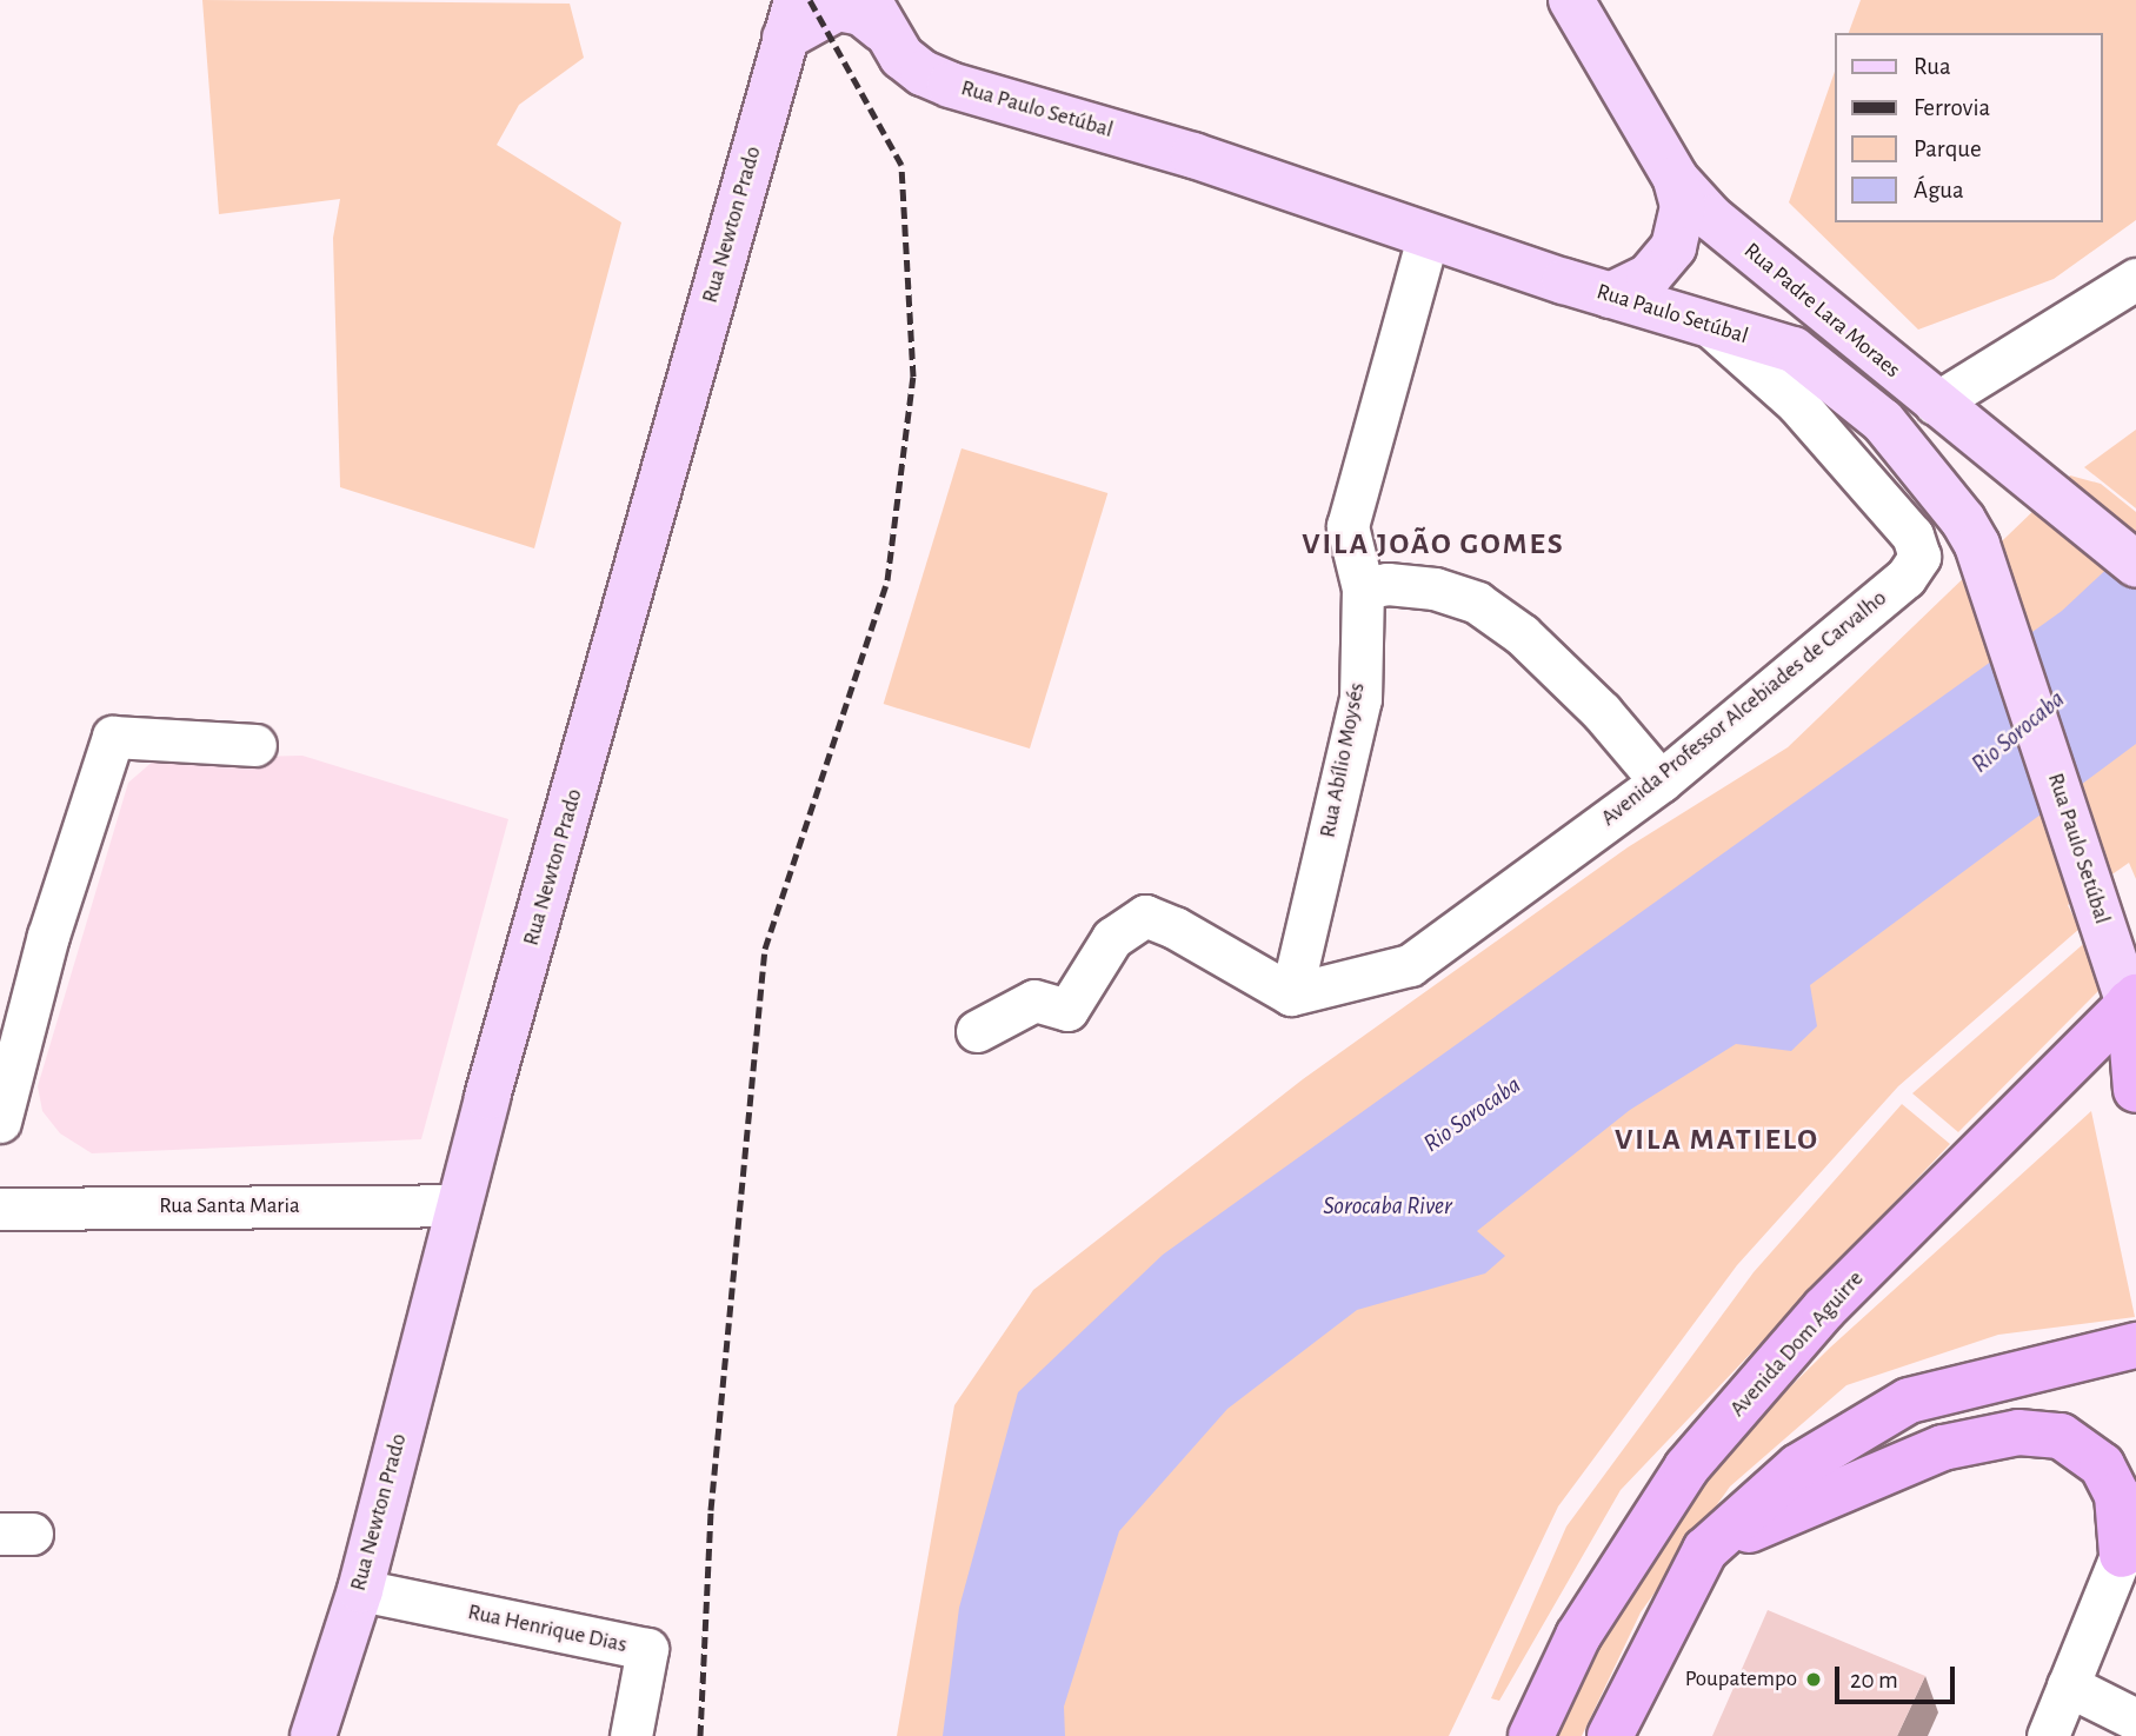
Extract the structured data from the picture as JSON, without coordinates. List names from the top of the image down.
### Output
{
  "streets": {
    "highway": ["Avenida Dom Aguirre"],
    "main road": ["Rua Paulo Setúbal", "Rua Newton Prado", "Rua Padre Lara Moraes"],
    "street": [
      "Avenida Professor Alcebiades de Carvalho",
      "Rua Abílio Moysés",
      "Rua Santa Maria",
      "Rua Henrique Dias"
    ]
  },
  "crossings": [
    ["Rua Paulo Setúbal", "Rua Newton Prado"],
    ["Rua Paulo Setúbal", "Avenida Professor Alcebiades de Carvalho"],
    ["Rua Paulo Setúbal", "Rua Abílio Moysés"],
    ["Rua Paulo Setúbal", "Avenida Dom Aguirre"],
    ["Rua Newton Prado", "Rua Santa Maria"],
    ["Rua Newton Prado", "Rua Henrique Dias"],
    ["Avenida Professor Alcebiades de Carvalho", "Rua Abílio Moysés"]
  ],
  "districts": ["VILA JOÃO GOMES", "VILA MATIELO"],
  "water": ["Rio Sorocaba", "Sorocaba River"],
  "places": ["Poupatempo"],
  "legend": [
    "Rua",
    "Ferrovia",
    "Parque",
    "Água"
  ],
  "scale_bar": "20 m"
}
